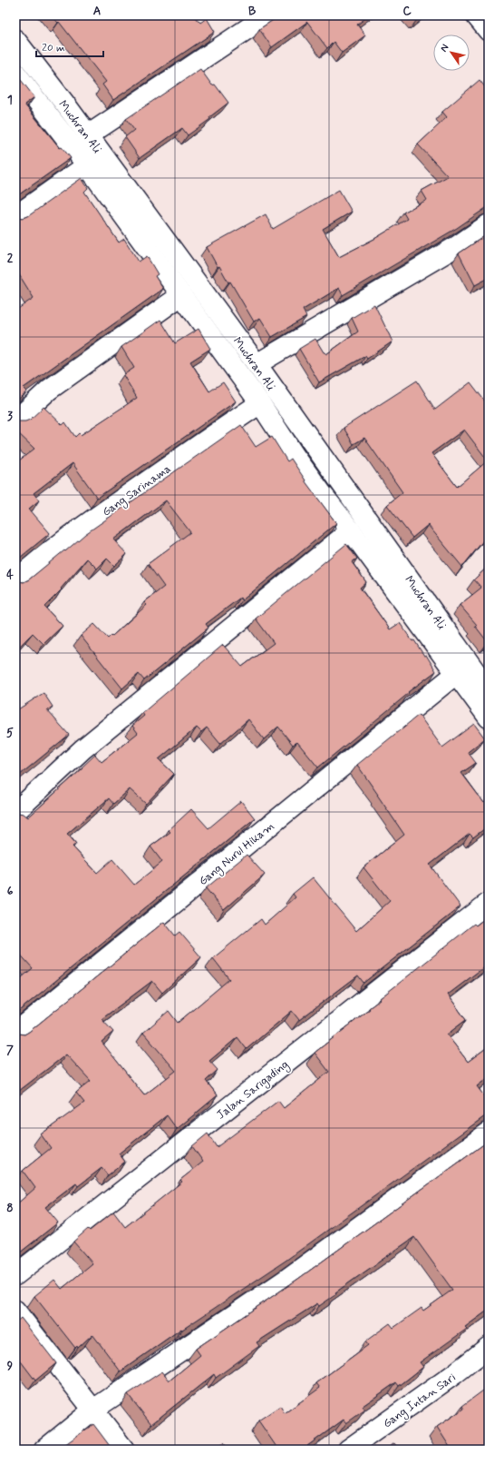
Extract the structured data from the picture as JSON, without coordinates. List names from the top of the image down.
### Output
{
  "streets": {
    "street": [
      "Muchran Ali",
      "Gang Sarinama",
      "Gang Nurul Hikam",
      "Jalan Sarigading",
      "Gang Intan Sari"
    ]
  },
  "crossings": [
    ["Muchran Ali", "Gang Sarinama"],
    ["Muchran Ali", "Gang Nurul Hikam"]
  ],
  "scale_bar": "20 m",
  "north": "top left",
  "grid": {
    "columns": ["A", "B", "C"],
    "rows": [
      "1",
      "2",
      "3",
      "4",
      "5",
      "6",
      "7",
      "8",
      "9"
    ]
  }
}
